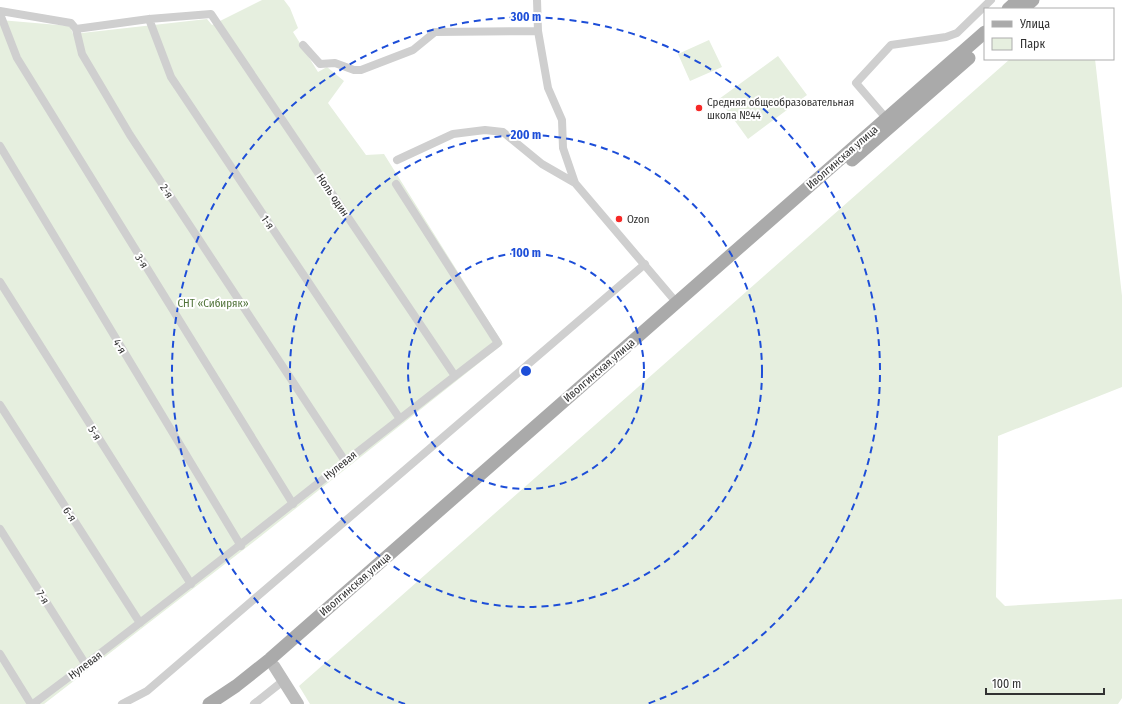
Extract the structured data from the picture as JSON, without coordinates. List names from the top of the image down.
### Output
{
  "streets": {
    "main road": ["Иволгинская улица"],
    "street": [
      "2-я",
      "Ноль один",
      "1-я",
      "3-я",
      "4-я",
      "5-я",
      "Нулевая",
      "6-я",
      "7-я"
    ]
  },
  "crossings": [
    ["2-я", "3-я"],
    ["2-я", "Нулевая"],
    ["Ноль один", "1-я"],
    ["Ноль один", "Нулевая"],
    ["1-я", "Нулевая"],
    ["3-я", "Нулевая"],
    ["4-я", "Нулевая"],
    ["5-я", "Нулевая"],
    ["Нулевая", "6-я"],
    ["Нулевая", "7-я"]
  ],
  "parks": ["СНТ «Сибиряк»"],
  "places": ["Средняя общеобразовательная школа №44", "Ozon"],
  "legend": ["Улица", "Парк"],
  "scale_bar": "100 m",
  "rings": ["300 m", "200 m", "100 m"]
}
